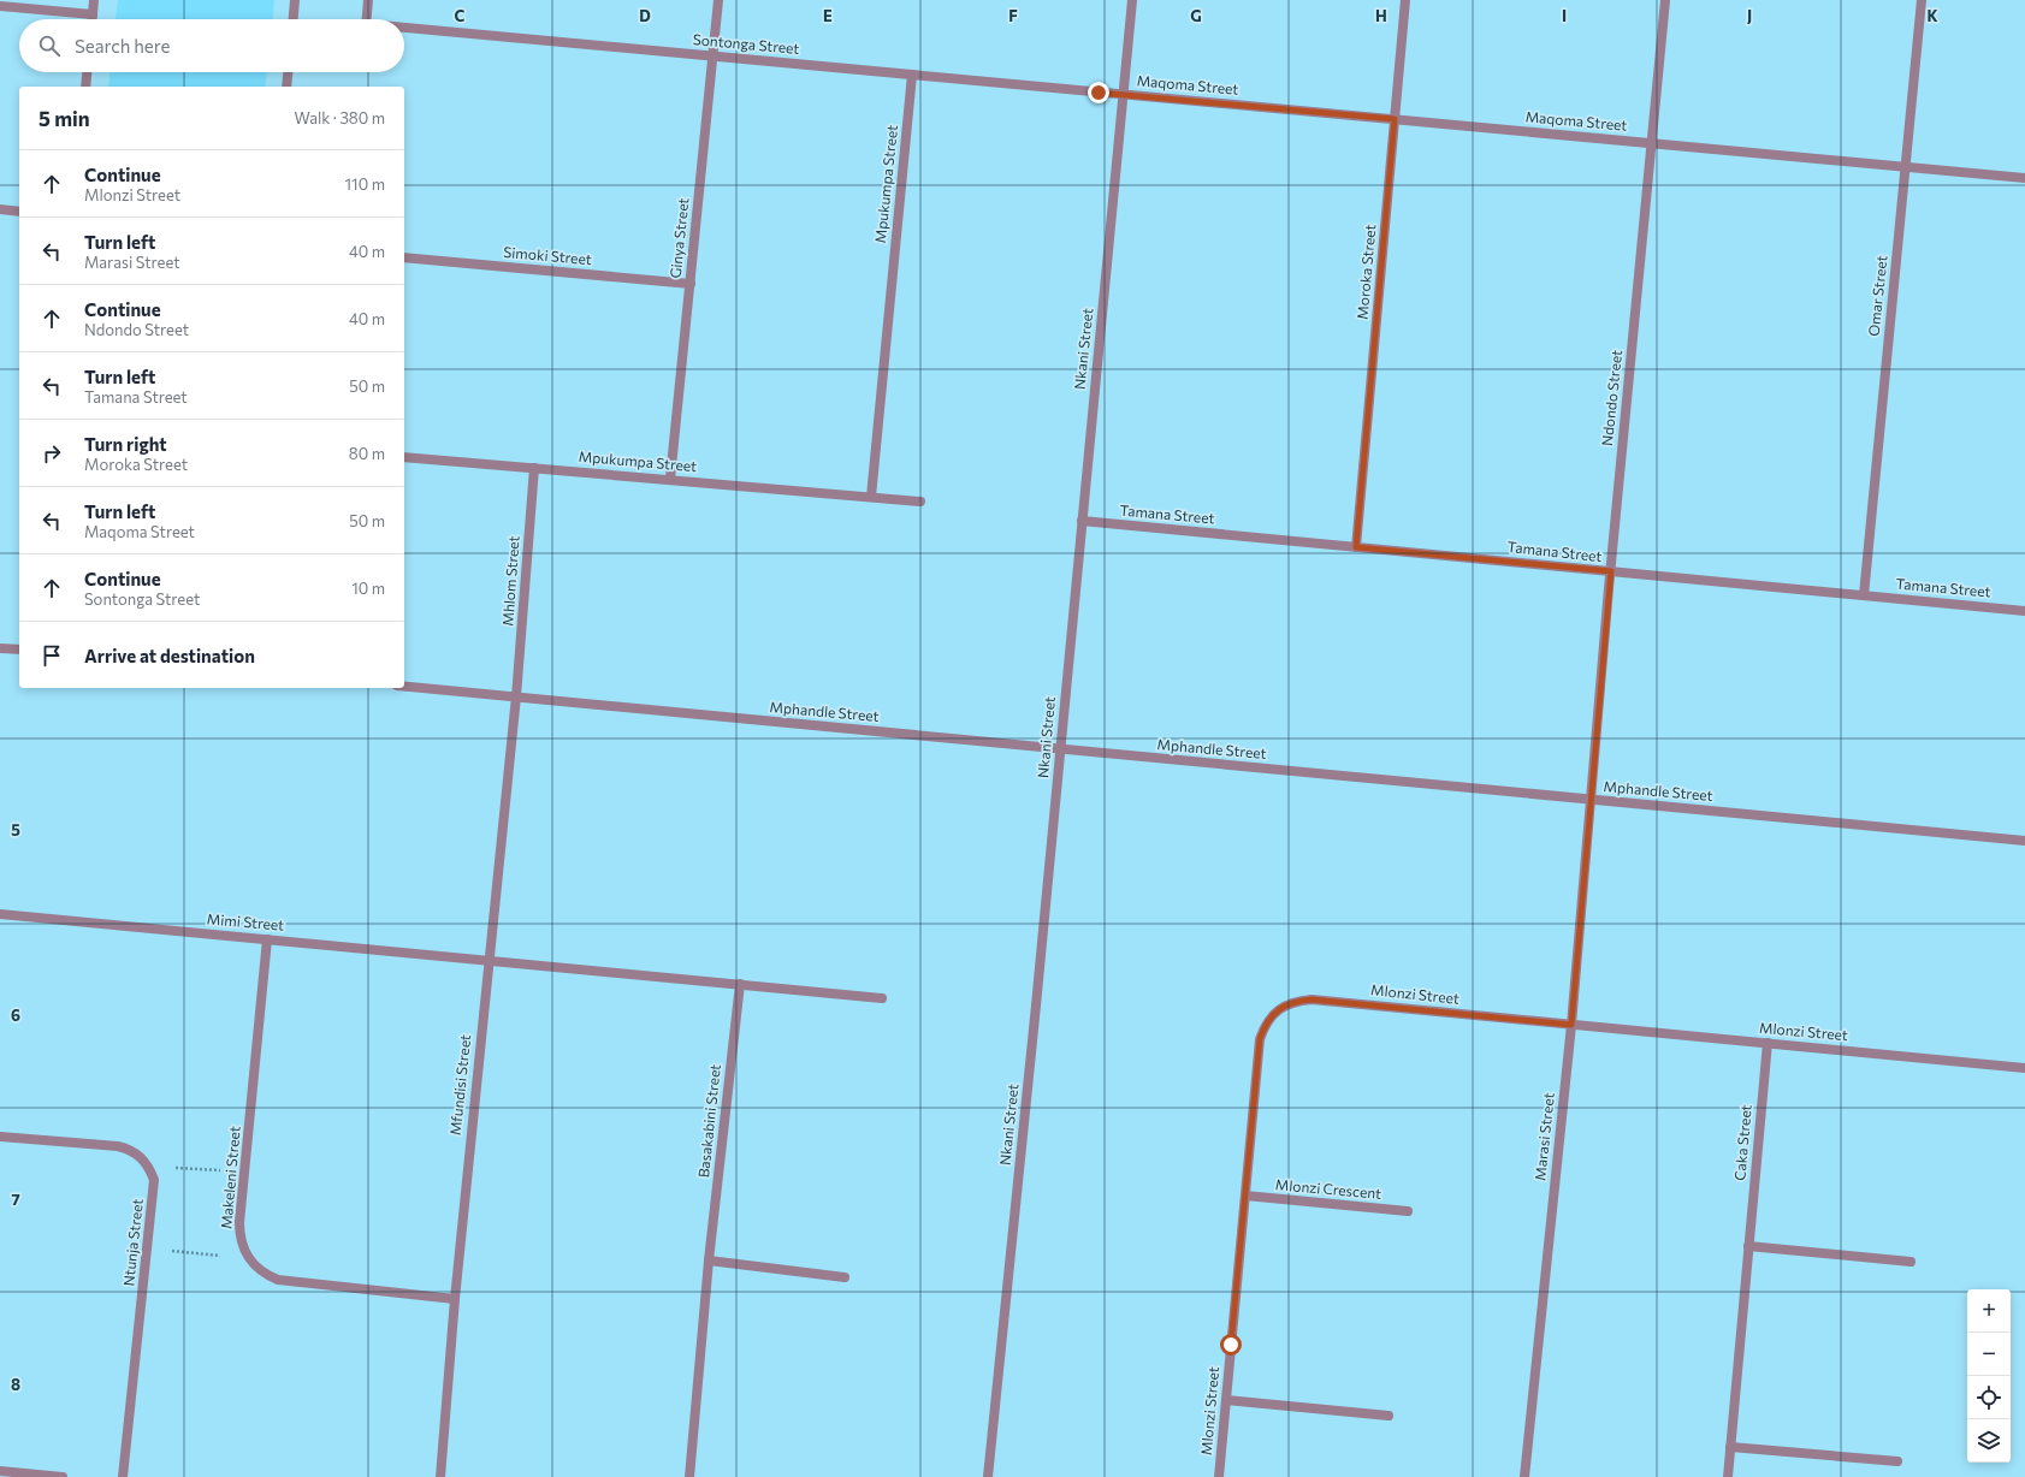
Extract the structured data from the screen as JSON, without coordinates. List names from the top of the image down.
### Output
{
  "streets": {
    "street": [
      "Sontonga Street",
      "Maqoma Street",
      "Mpukumpa Street",
      "Ginya Street",
      "Simoki Street",
      "Moroka Street",
      "Omar Street",
      "Nkani Street",
      "Ndondo Street",
      "Tamana Street",
      "Mhlom Street",
      "Mphandle Street",
      "Mimi Street",
      "Mlonzi Street",
      "Mfundisi Street",
      "Basakabini Street",
      "Marasi Street",
      "Caka Street",
      "Makeleni Street",
      "Mlonzi Crescent",
      "Ntunja Street"
    ]
  },
  "crossings": [
    ["Sontonga Street", "Maqoma Street"],
    ["Sontonga Street", "Mpukumpa Street"],
    ["Sontonga Street", "Ginya Street"],
    ["Sontonga Street", "Nkani Street"],
    ["Maqoma Street", "Moroka Street"],
    ["Maqoma Street", "Omar Street"],
    ["Maqoma Street", "Nkani Street"],
    ["Maqoma Street", "Ndondo Street"],
    ["Mpukumpa Street", "Ginya Street"],
    ["Mpukumpa Street", "Mhlom Street"],
    ["Ginya Street", "Simoki Street"],
    ["Moroka Street", "Tamana Street"],
    ["Omar Street", "Tamana Street"],
    ["Nkani Street", "Tamana Street"],
    ["Nkani Street", "Mphandle Street"],
    ["Ndondo Street", "Tamana Street"],
    ["Ndondo Street", "Mphandle Street"],
    ["Ndondo Street", "Marasi Street"],
    ["Mhlom Street", "Mphandle Street"],
    ["Mhlom Street", "Mfundisi Street"],
    ["Mphandle Street", "Mfundisi Street"],
    ["Mphandle Street", "Marasi Street"],
    ["Mimi Street", "Mfundisi Street"],
    ["Mimi Street", "Makeleni Street"],
    ["Mlonzi Street", "Marasi Street"],
    ["Mlonzi Street", "Caka Street"],
    ["Mlonzi Street", "Mlonzi Crescent"],
    ["Mfundisi Street", "Makeleni Street"]
  ],
  "page": {
    "search": "Search here",
    "heading": ["5 min", "Walk · 380 m"],
    "list": [
      ["Continue", "Mlonzi Street", "110 m"],
      ["Turn left", "Marasi Street", "40 m"],
      ["Continue", "Ndondo Street", "40 m"],
      ["Turn left", "Tamana Street", "50 m"],
      ["Turn right", "Moroka Street", "80 m"],
      ["Turn left", "Maqoma Street", "50 m"],
      ["Continue", "Sontonga Street", "10 m"],
      "Arrive at destination"
    ],
    "map_buttons": ["+", "−"]
  },
  "grid": {
    "columns": [
      "C",
      "D",
      "E",
      "F",
      "G",
      "H",
      "I",
      "J",
      "K"
    ],
    "rows": [
      "5",
      "6",
      "7",
      "8"
    ]
  }
}
